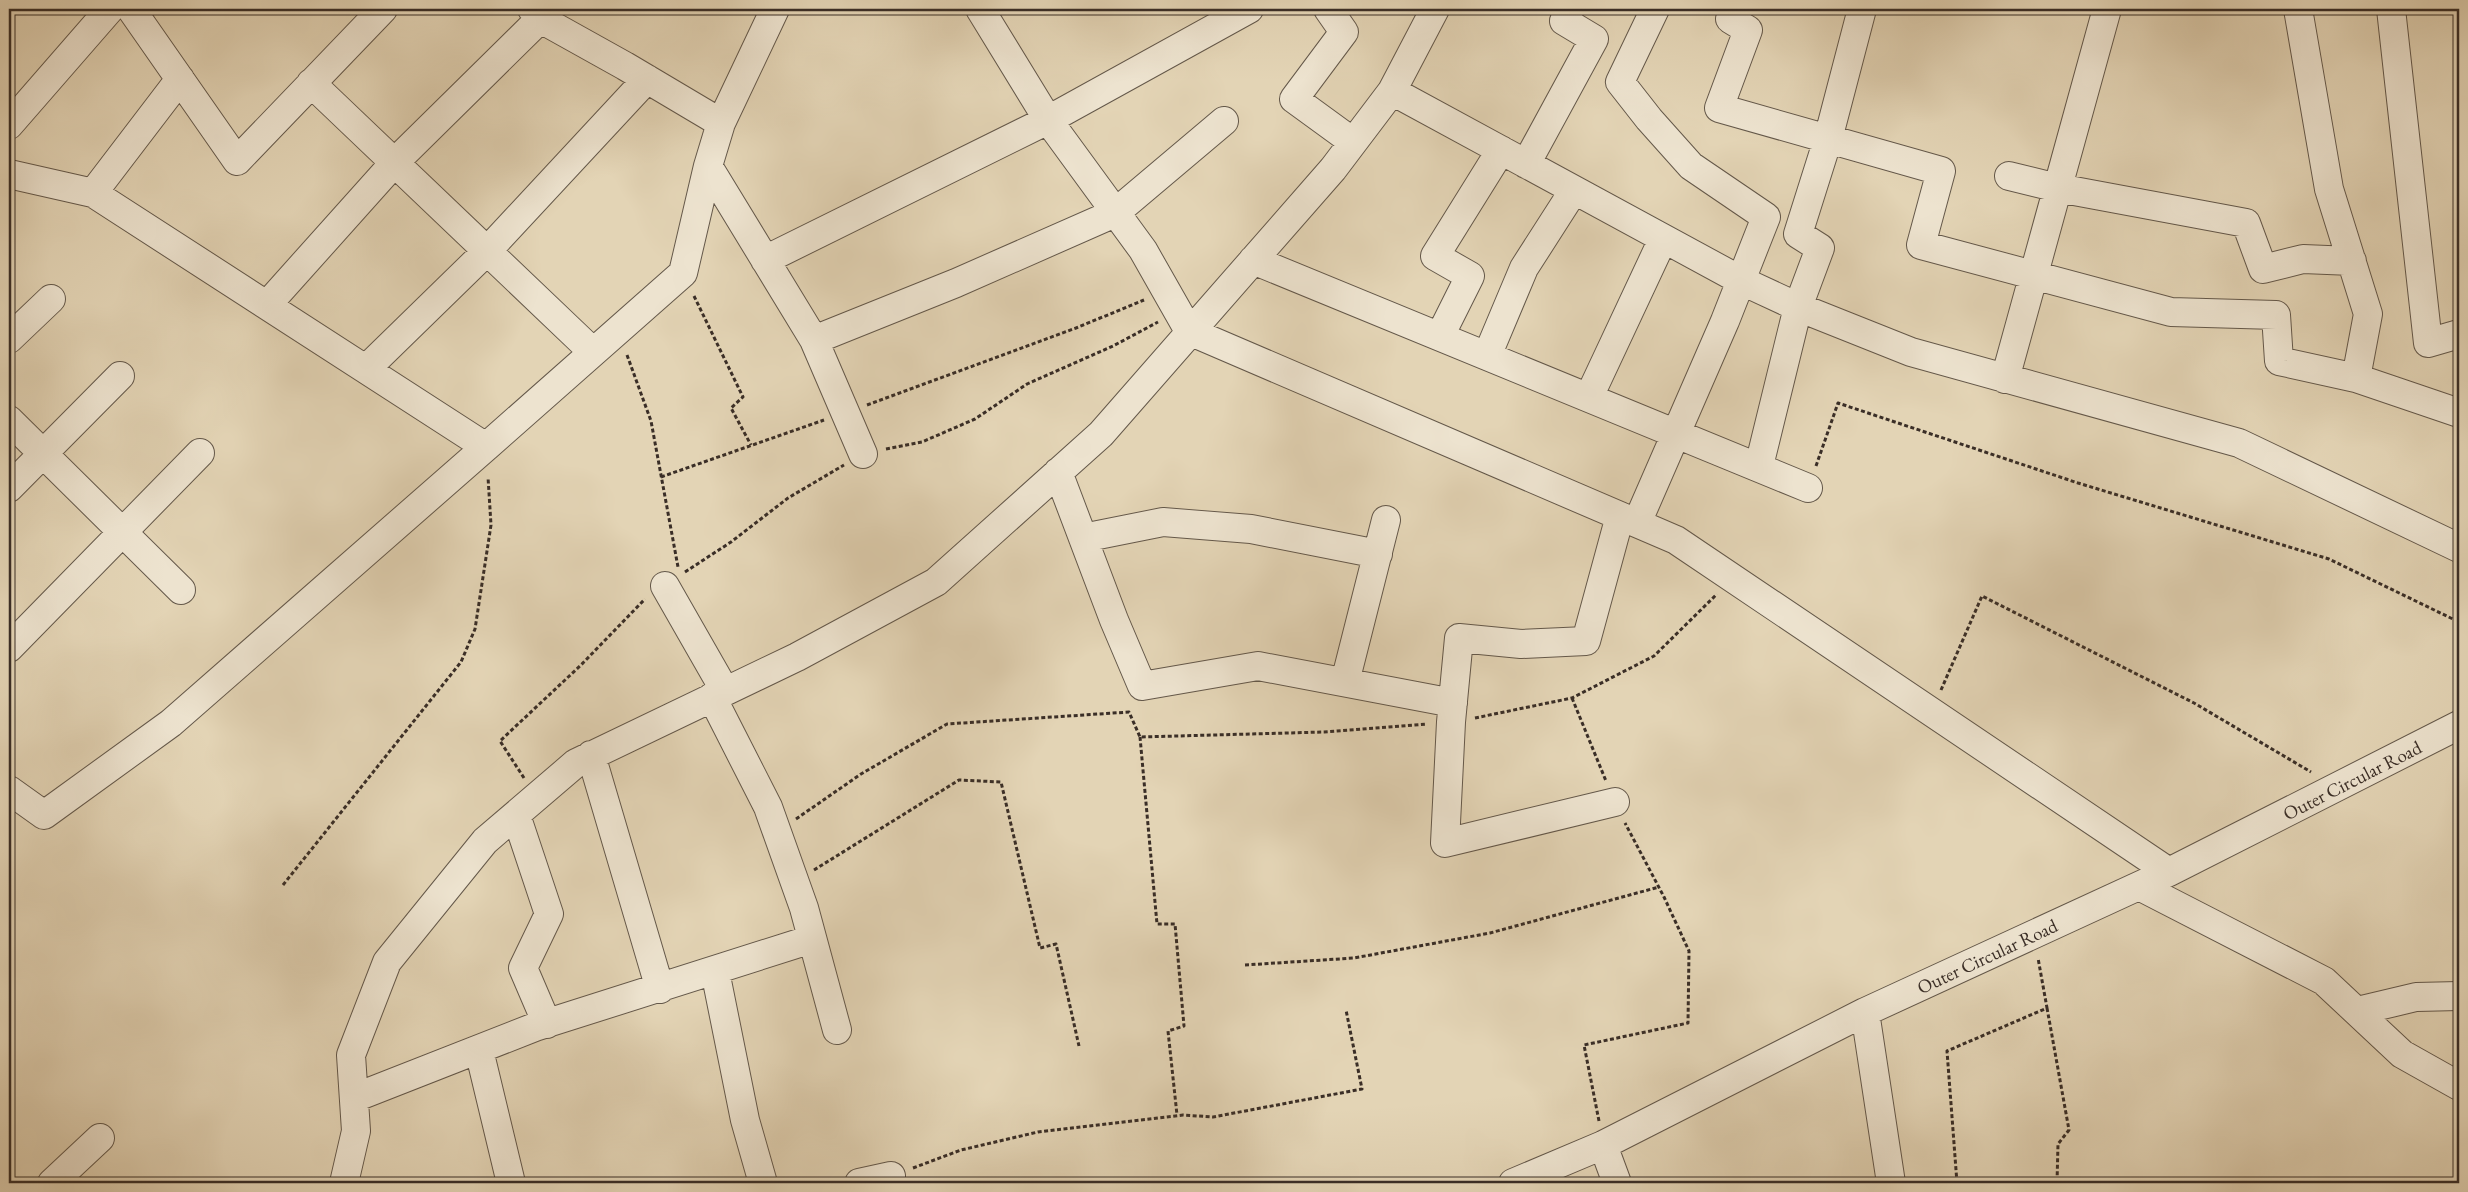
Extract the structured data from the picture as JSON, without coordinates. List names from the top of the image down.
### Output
{
  "streets": {
    "street": ["Outer Circular Road"]
  }
}
